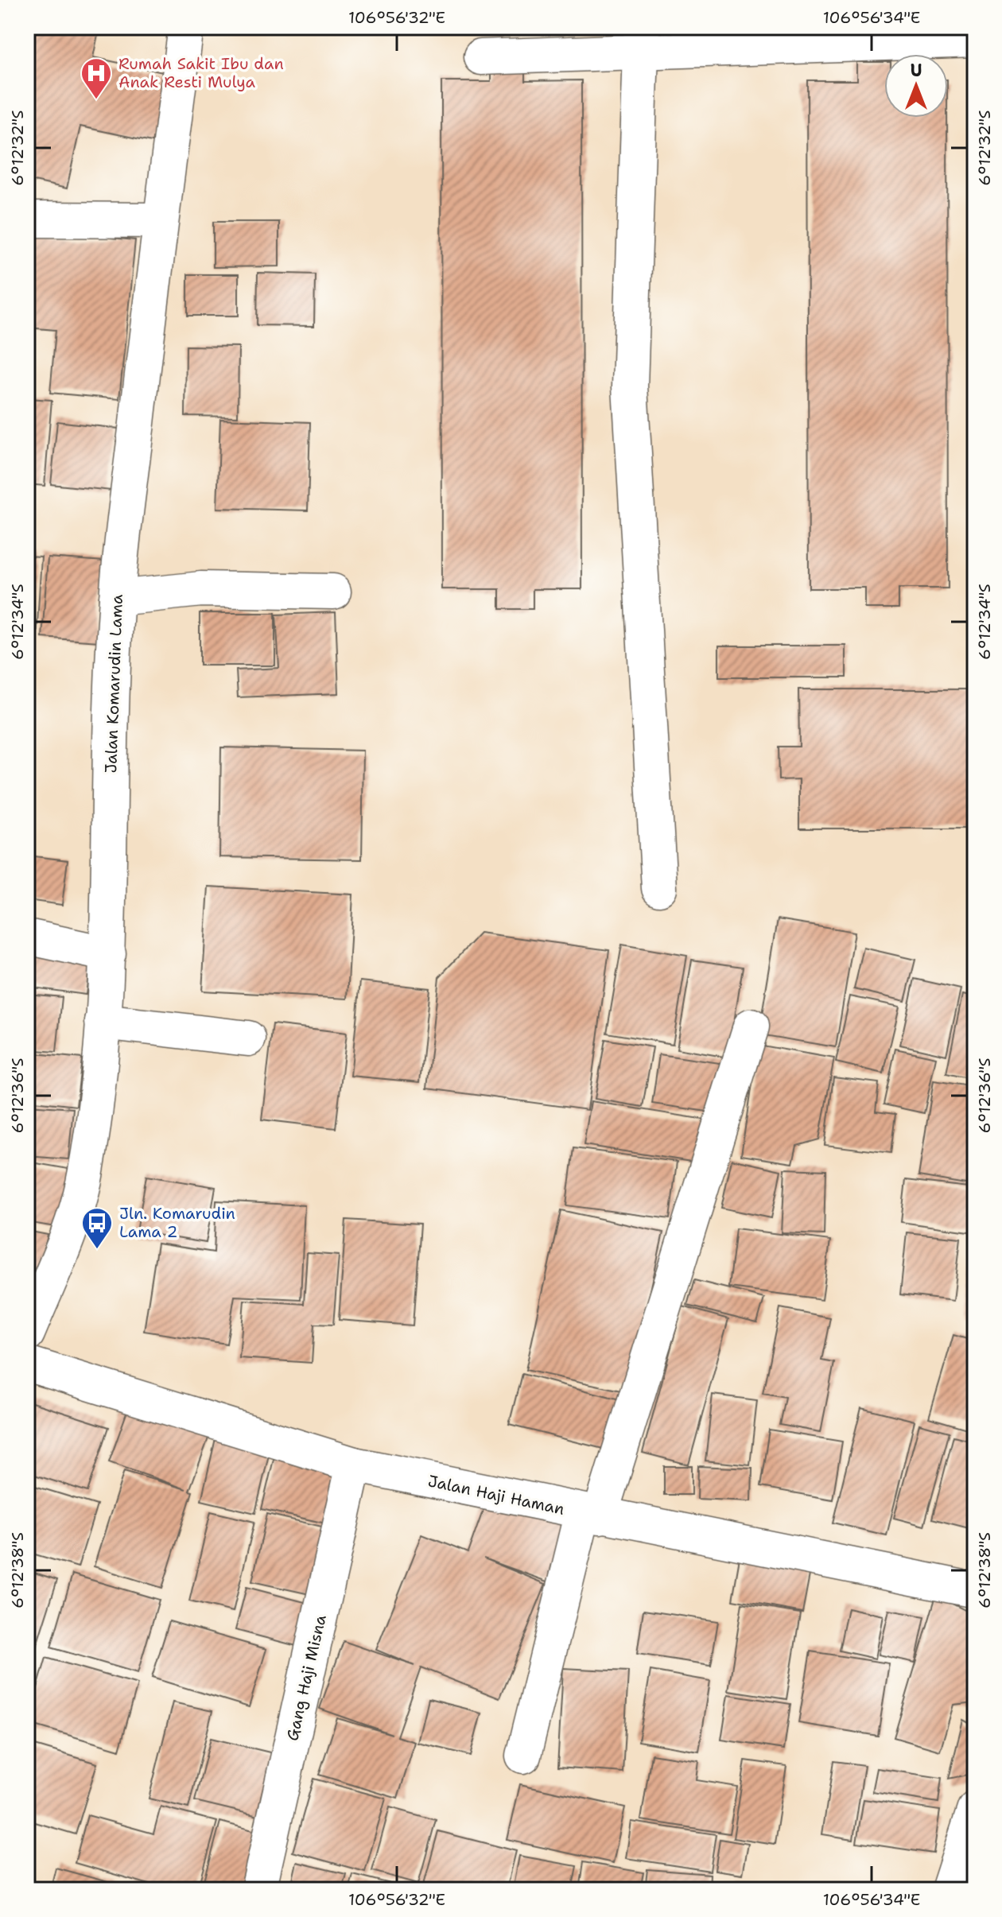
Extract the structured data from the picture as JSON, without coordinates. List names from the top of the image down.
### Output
{
  "streets": {
    "street": ["Jalan Komarudin Lama", "Jalan Haji Haman", "Gang Haji Misna"]
  },
  "crossings": [
    ["Jalan Haji Haman", "Gang Haji Misna"]
  ],
  "places": {
    "hospital": ["Rumah Sakit Ibu dan Anak Resti Mulya"],
    "bus stop": ["Jln. Komarudin Lama 2"]
  },
  "north": "top",
  "coordinates": [
    "106°56'32\"E",
    "106°56'34\"E",
    "6°12'32\"S",
    "6°12'34\"S",
    "6°12'36\"S",
    "6°12'38\"S"
  ]
}
